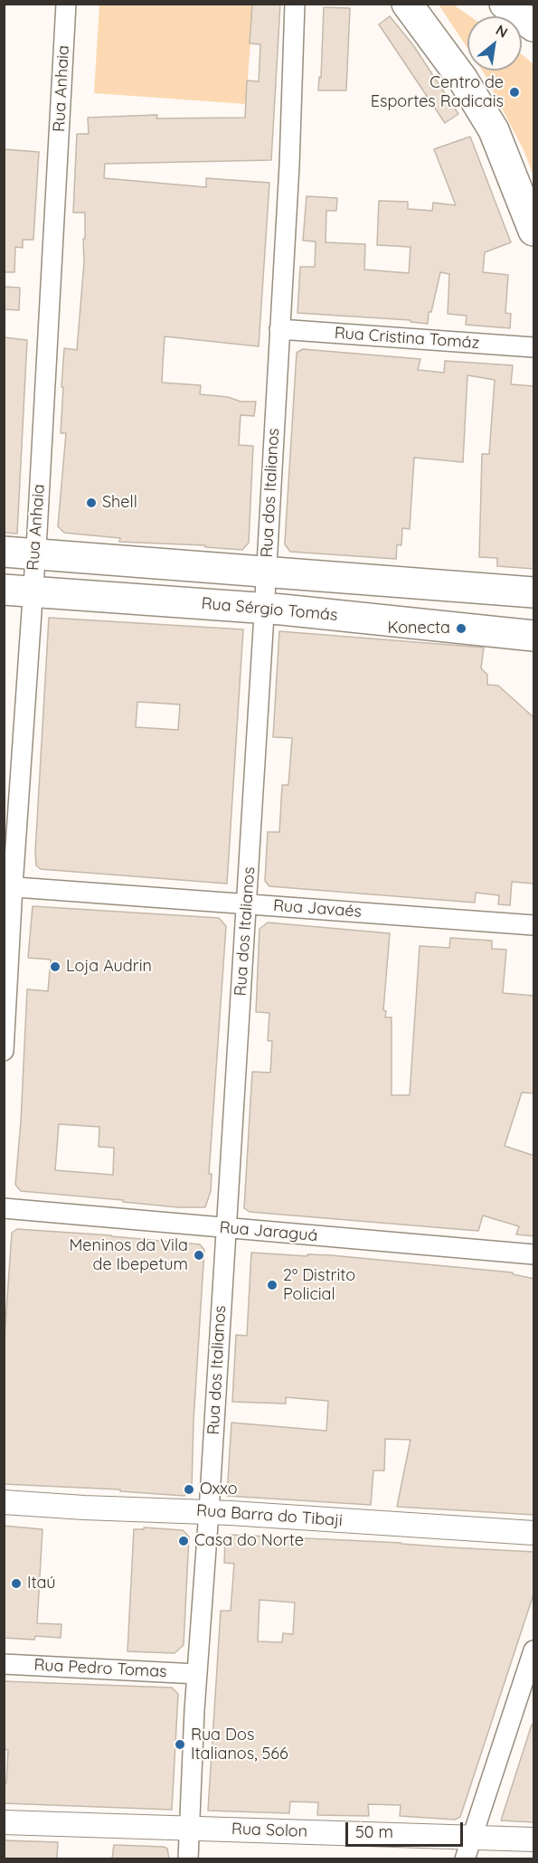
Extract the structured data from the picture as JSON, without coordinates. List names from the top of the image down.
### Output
{
  "streets": {
    "main road": ["Rua Sérgio Tomás"],
    "street": [
      "Rua Anhaia",
      "Rua Cristina Tomáz",
      "Rua dos Italianos",
      "Rua Javaés",
      "Rua Jaraguá",
      "Rua Barra do Tibaji",
      "Rua Pedro Tomas",
      "Rua Solon"
    ]
  },
  "crossings": [
    ["Rua Anhaia", "Rua Sérgio Tomás"],
    ["Rua Anhaia", "Rua Javaés"],
    ["Rua Cristina Tomáz", "Rua dos Italianos"],
    ["Rua dos Italianos", "Rua Sérgio Tomás"],
    ["Rua dos Italianos", "Rua Javaés"],
    ["Rua dos Italianos", "Rua Jaraguá"],
    ["Rua dos Italianos", "Rua Barra do Tibaji"],
    ["Rua dos Italianos", "Rua Pedro Tomas"],
    ["Rua dos Italianos", "Rua Solon"]
  ],
  "places": [
    "Centro de Esportes Radicais",
    "Shell",
    "Konecta",
    "Loja Audrin",
    "Meninos da Vila de Ibepetum",
    "2º Distrito Policial",
    "Oxxo",
    "Casa do Norte",
    "Itaú",
    "Rua Dos Italianos, 566"
  ],
  "scale_bar": "50 m",
  "north": "top right"
}
